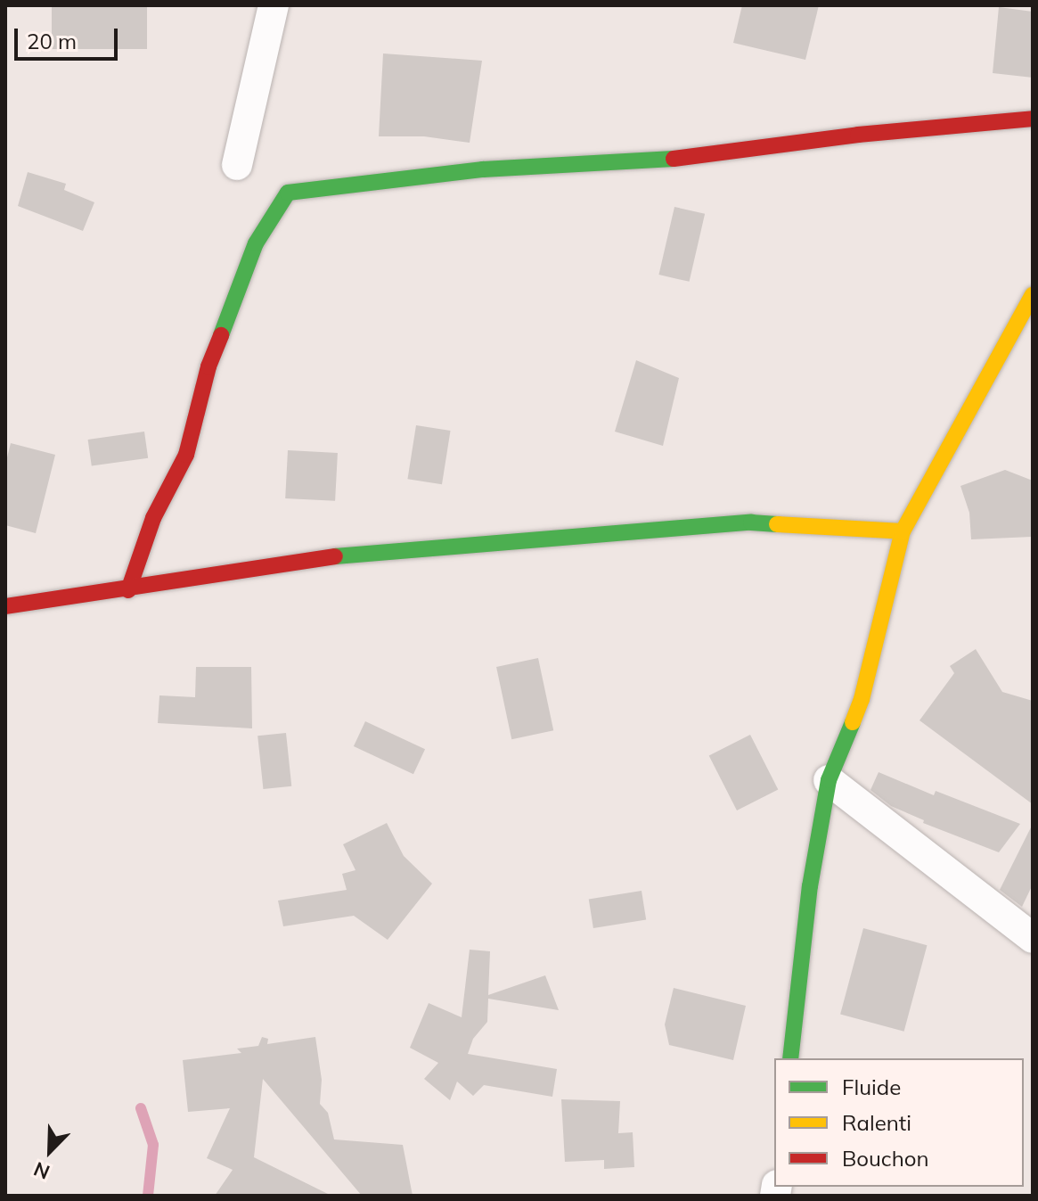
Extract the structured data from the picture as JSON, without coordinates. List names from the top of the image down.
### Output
{
  "legend": ["Fluide", "Ralenti", "Bouchon"],
  "scale_bar": "20 m",
  "north": "bottom left"
}
